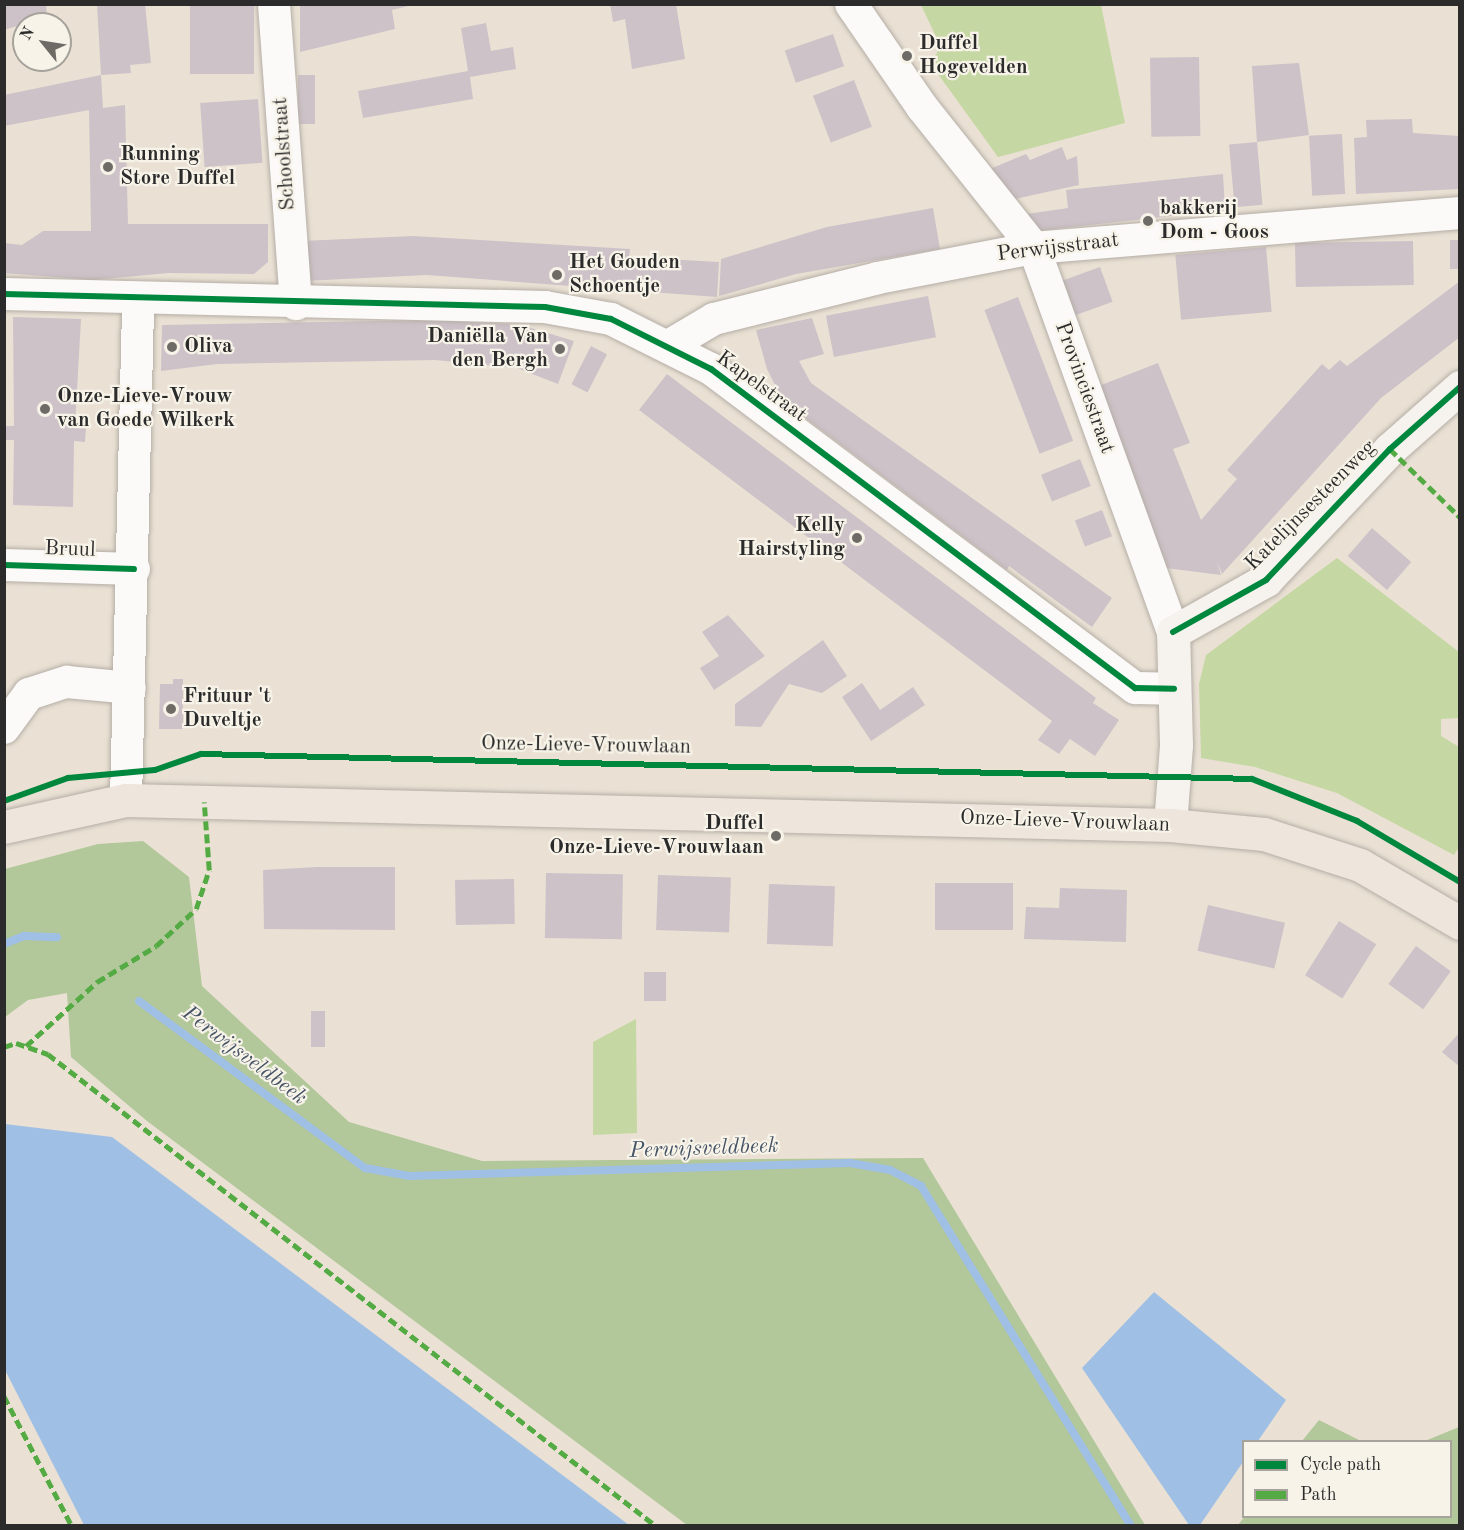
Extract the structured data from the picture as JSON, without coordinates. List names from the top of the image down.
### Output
{
  "streets": {
    "main road": ["Onze-Lieve-Vrouwlaan"],
    "street": [
      "Schoolstraat",
      "Perwijsstraat",
      "Kapelstraat",
      "Provinciestraat",
      "Katelijnsesteenweg",
      "Bruul"
    ]
  },
  "crossings": [
    ["Schoolstraat", "Kapelstraat"],
    ["Perwijsstraat", "Kapelstraat"],
    ["Perwijsstraat", "Provinciestraat"],
    ["Kapelstraat", "Provinciestraat"],
    ["Provinciestraat", "Katelijnsesteenweg"],
    ["Provinciestraat", "Onze-Lieve-Vrouwlaan"]
  ],
  "water": ["Perwijsveldbeek"],
  "places": [
    "Duffel Hogevelden",
    "Running Store Duffel",
    "bakkerij Dom - Goos",
    "Het Gouden Schoentje",
    "Oliva",
    "Daniëlla Van den Bergh",
    "Onze-Lieve-Vrouw van Goede Wilkerk",
    "Kelly Hairstyling",
    "Frituur 't Duveltje",
    "Duffel Onze-Lieve-Vrouwlaan"
  ],
  "legend": ["Cycle path", "Path"],
  "north": "top left"
}
